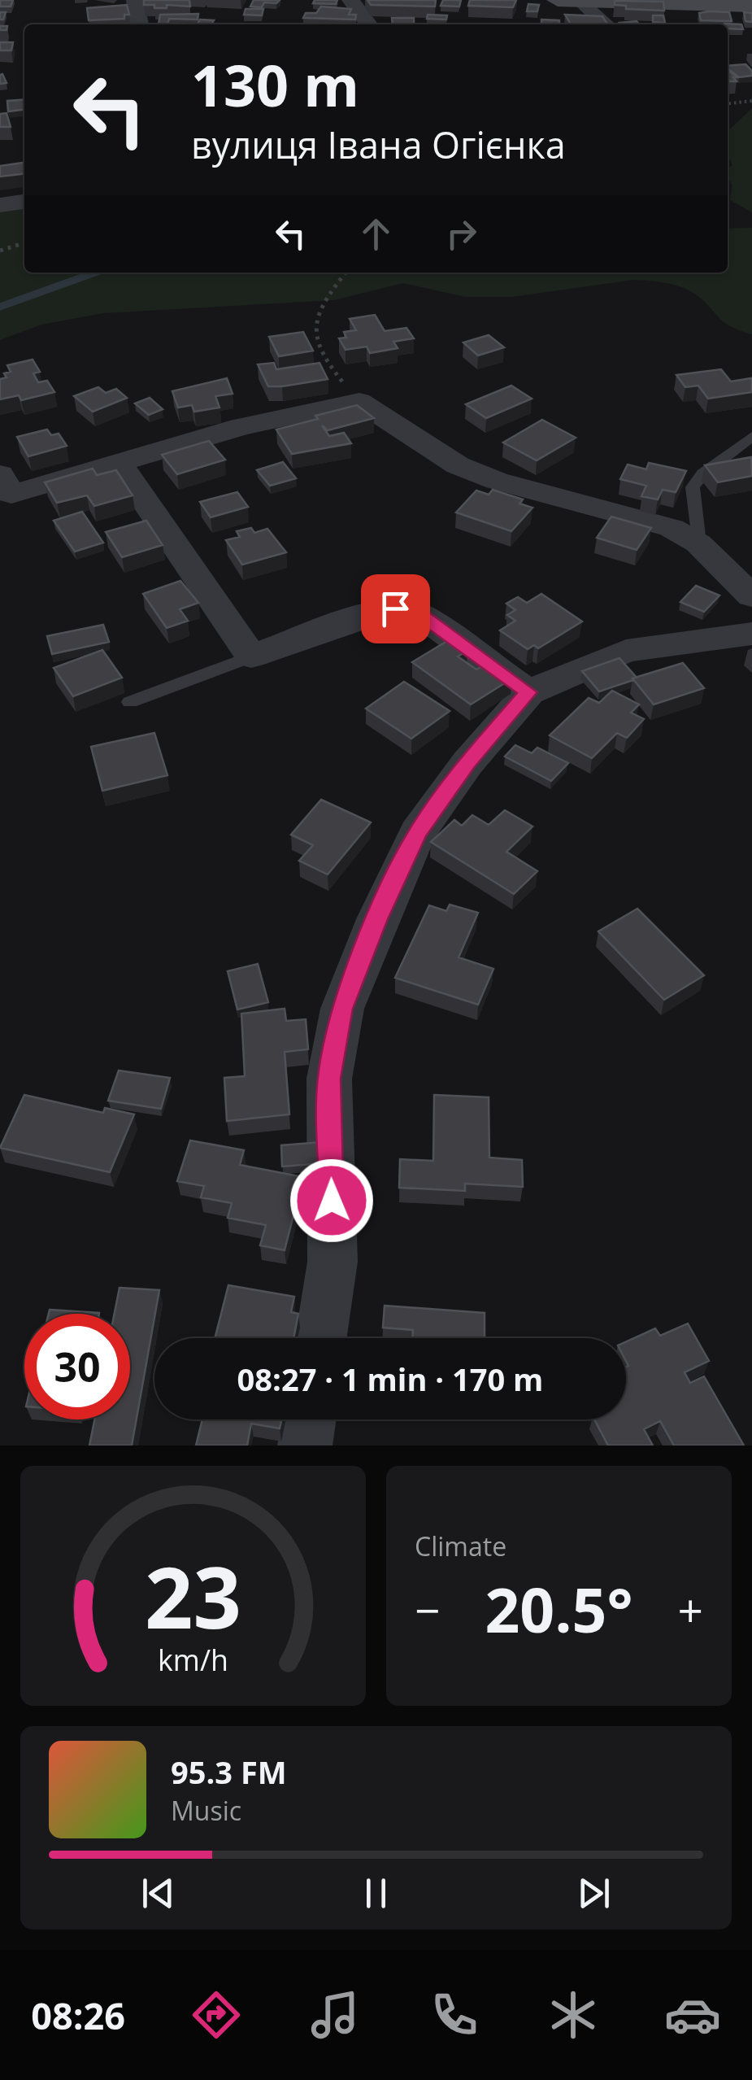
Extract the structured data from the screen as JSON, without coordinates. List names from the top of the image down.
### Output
{
  "page": {
    "turn": ["130 m", "вулиця Івана Огієнка"],
    "limit": "30",
    "trip": "08:27 · 1 min · 170 m",
    "tile": "Climate",
    "heat": ["−", "20.5°", "+"],
    "song": ["95.3 FM", "Music"],
    "tabs": "08:26",
    "gauge": ["23", "km/h"]
  }
}
